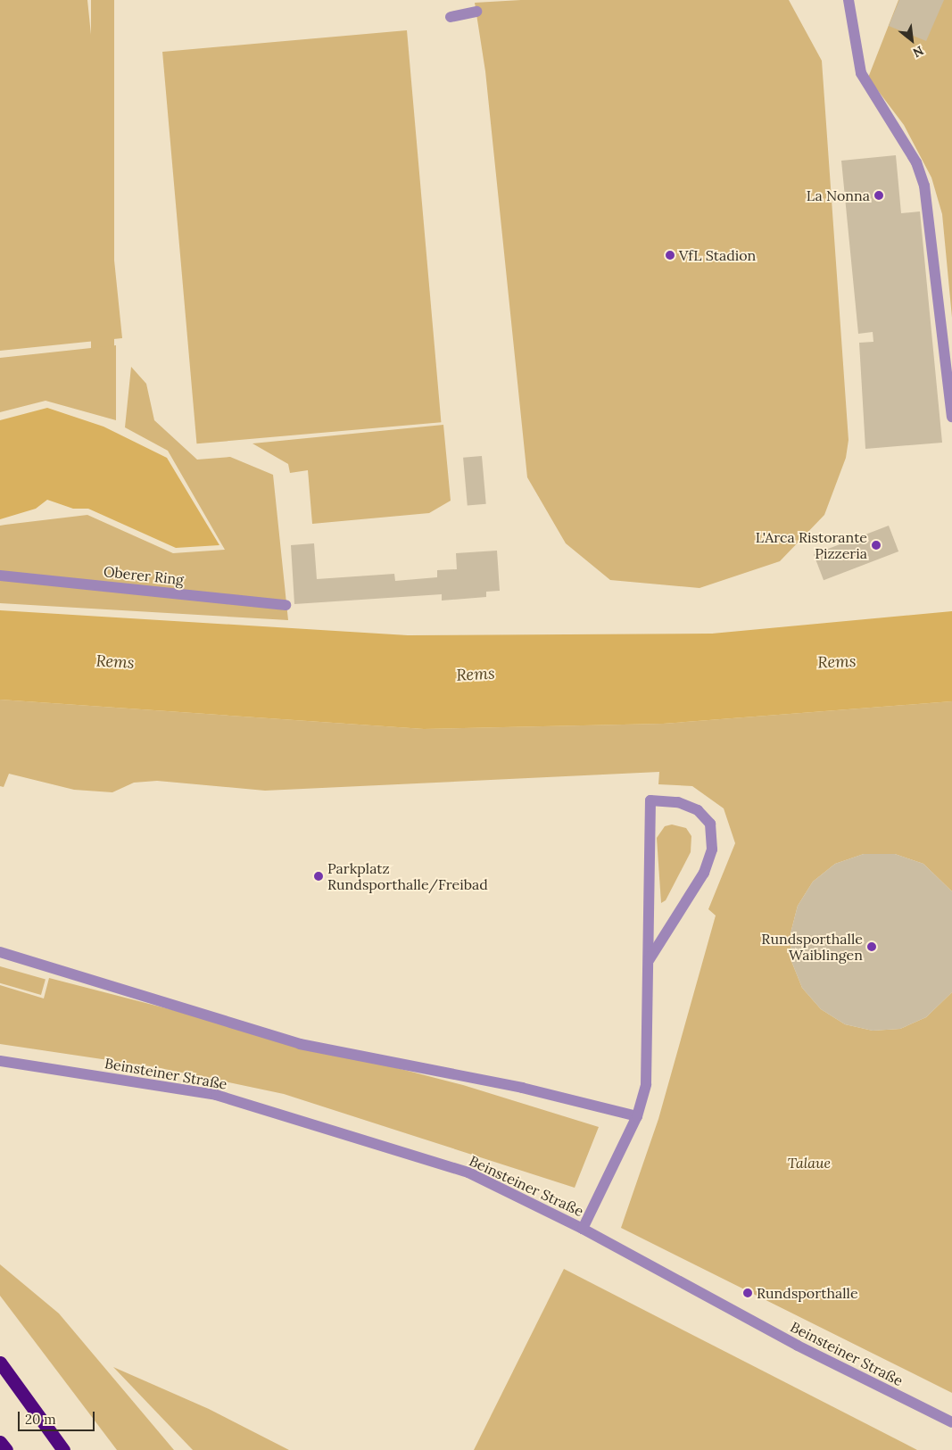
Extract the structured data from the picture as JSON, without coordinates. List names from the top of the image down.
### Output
{
  "streets": {
    "street": ["Oberer Ring", "Beinsteiner Straße"]
  },
  "water": ["Rems"],
  "parks": ["Talaue"],
  "places": [
    "La Nonna",
    "VfL Stadion",
    "L'Arca Ristorante Pizzeria",
    "Parkplatz Rundsporthalle/Freibad",
    "Rundsporthalle Waiblingen",
    "Rundsporthalle"
  ],
  "scale_bar": "20 m",
  "north": "bottom right"
}
